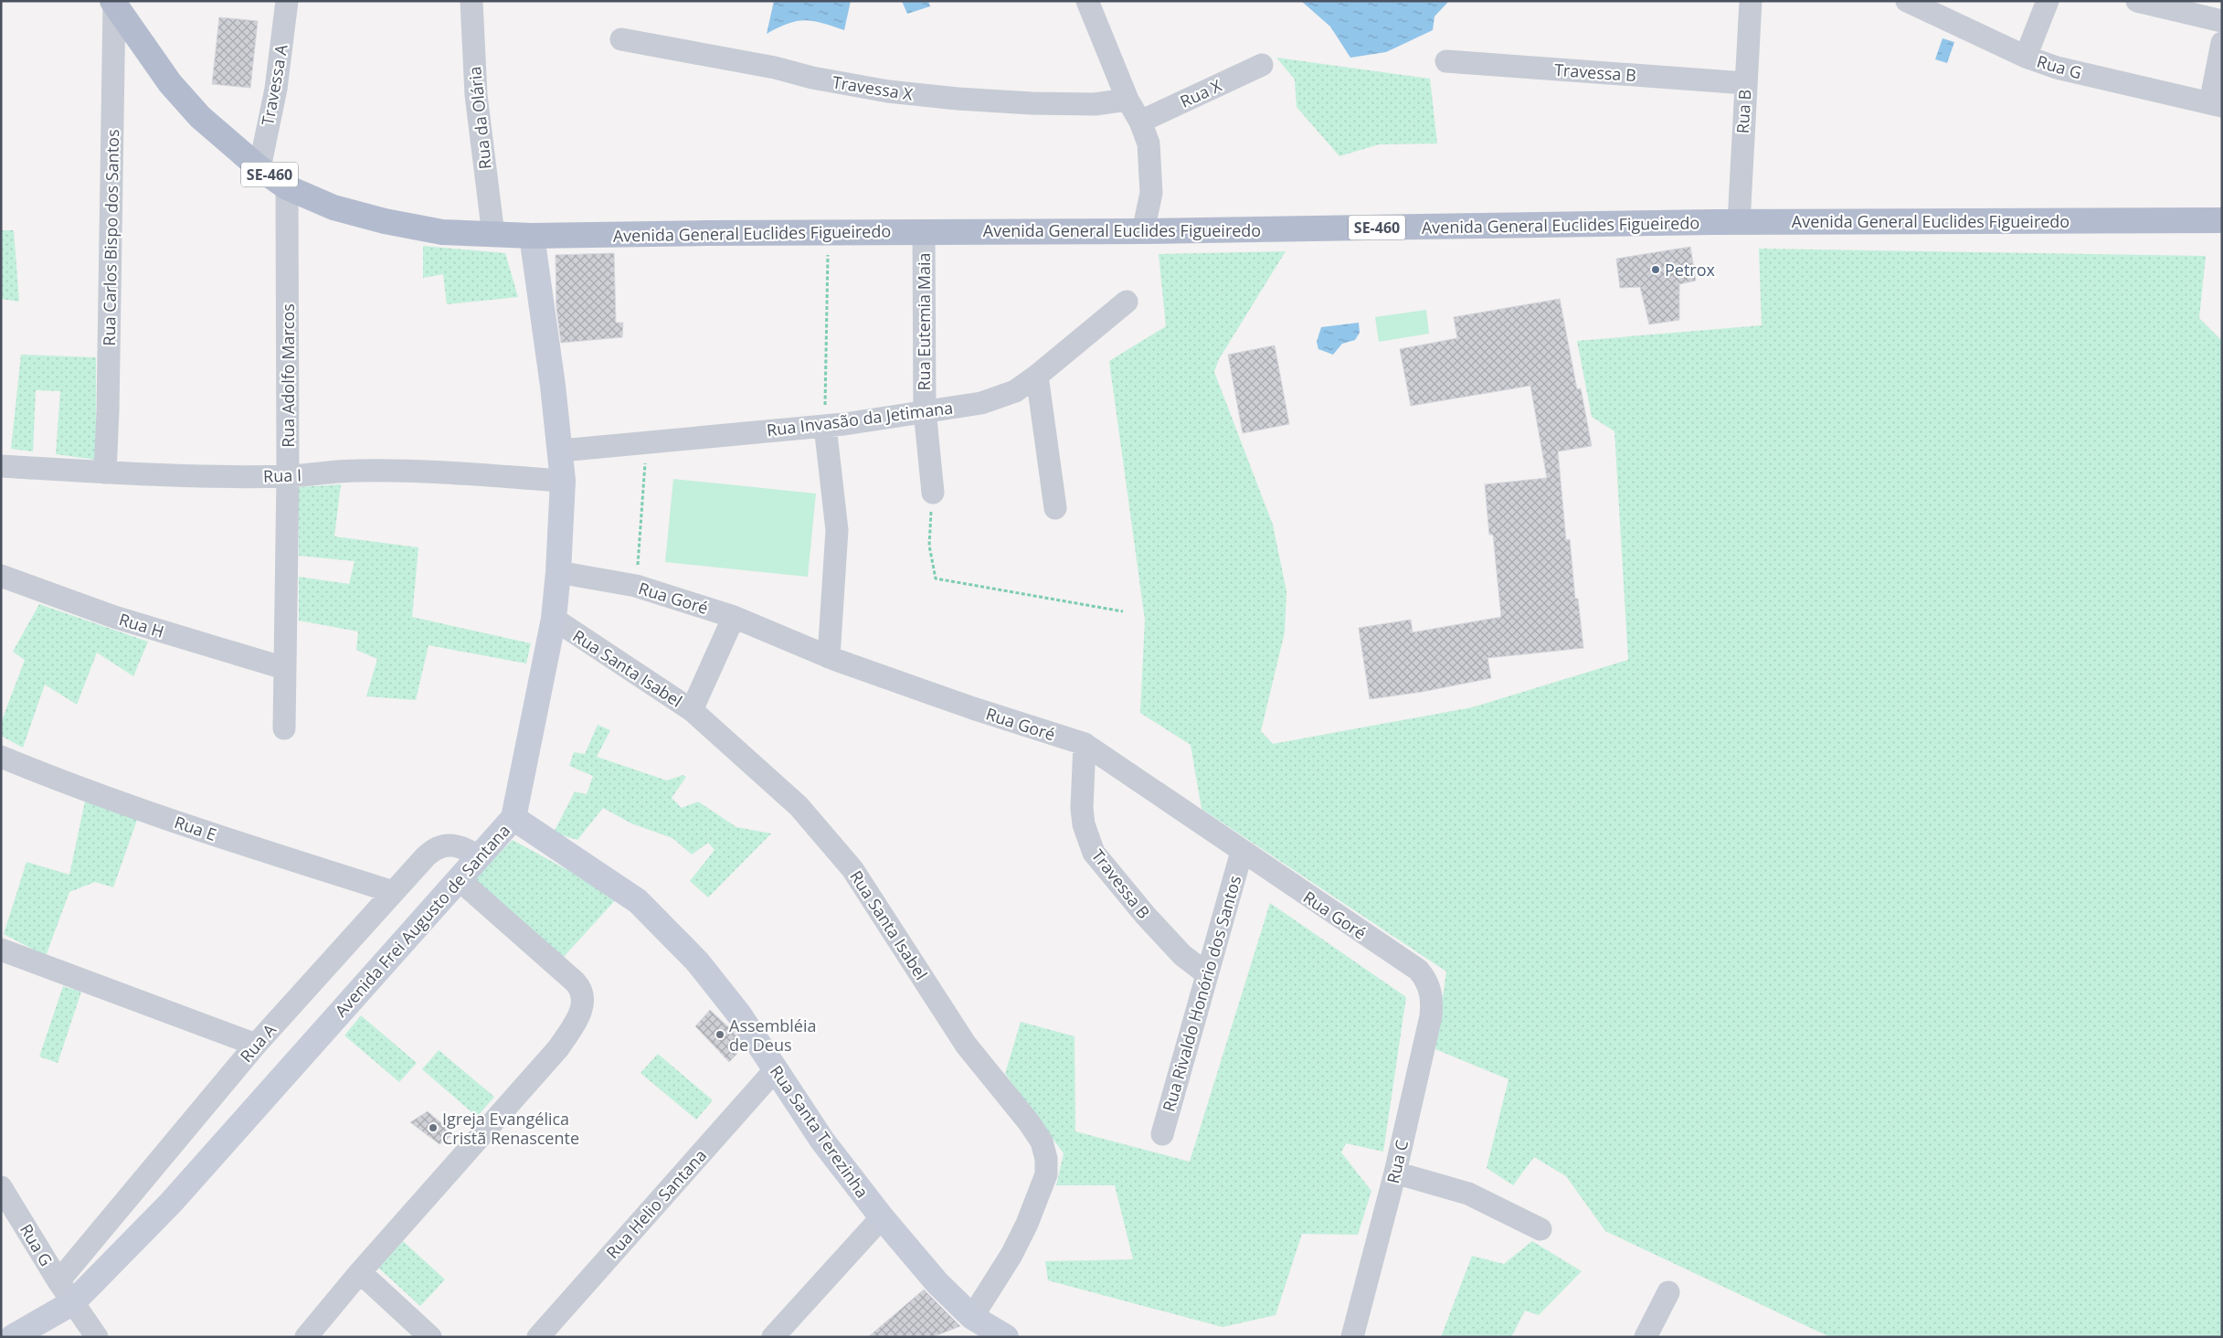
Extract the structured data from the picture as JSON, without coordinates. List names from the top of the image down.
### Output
{
  "streets": {
    "main road": ["SE-460", "Avenida General Euclides Figueiredo"],
    "street": [
      "Rua G",
      "Travessa B",
      "Travessa A",
      "Travessa X",
      "Rua X",
      "Rua B",
      "Rua da Olária",
      "Rua Carlos Bispo dos Santos",
      "Rua Eutemia Maia",
      "Rua Adolfo Marcos",
      "Rua Invasão da Jetimana",
      "Rua I",
      "Rua Goré",
      "Rua H",
      "Rua Santa Isabel",
      "Rua E",
      "Avenida Frei Augusto de Santana",
      "Rua Rivaldo Honório dos Santos",
      "Rua A",
      "Rua Santa Terezinha",
      "Rua C",
      "Rua Helio Santana"
    ]
  },
  "crossings": [
    ["Rua G", "Avenida Frei Augusto de Santana"],
    ["Rua G", "Rua A"],
    ["Travessa B", "Rua B"],
    ["Travessa B", "Rua Goré"],
    ["Travessa B", "Rua Rivaldo Honório dos Santos"],
    ["Travessa A", "Avenida General Euclides Figueiredo"],
    ["Rua B", "Avenida General Euclides Figueiredo"],
    ["Rua da Olária", "Avenida General Euclides Figueiredo"],
    ["Avenida General Euclides Figueiredo", "Rua Carlos Bispo dos Santos"],
    ["Avenida General Euclides Figueiredo", "Rua Eutemia Maia"],
    ["Avenida General Euclides Figueiredo", "Rua Adolfo Marcos"],
    ["Avenida General Euclides Figueiredo", "Avenida Frei Augusto de Santana"],
    ["Rua Carlos Bispo dos Santos", "Rua I"],
    ["Rua Eutemia Maia", "Rua Invasão da Jetimana"],
    ["Rua Adolfo Marcos", "Rua I"],
    ["Rua Adolfo Marcos", "Rua H"],
    ["Rua Invasão da Jetimana", "Avenida Frei Augusto de Santana"],
    ["Rua I", "Avenida Frei Augusto de Santana"],
    ["Rua Goré", "Avenida Frei Augusto de Santana"],
    ["Rua Goré", "Rua Rivaldo Honório dos Santos"],
    ["Rua Goré", "Rua C"],
    ["Rua Santa Isabel", "Avenida Frei Augusto de Santana"],
    ["Rua Santa Isabel", "Rua Santa Terezinha"],
    ["Rua E", "Rua A"],
    ["Avenida Frei Augusto de Santana", "Rua A"],
    ["Avenida Frei Augusto de Santana", "Rua Santa Terezinha"],
    ["Rua Santa Terezinha", "Rua Helio Santana"]
  ],
  "places": ["Petrox", "Assembléia de Deus", "Igreja Evangélica Cristã Renascente"]
}
